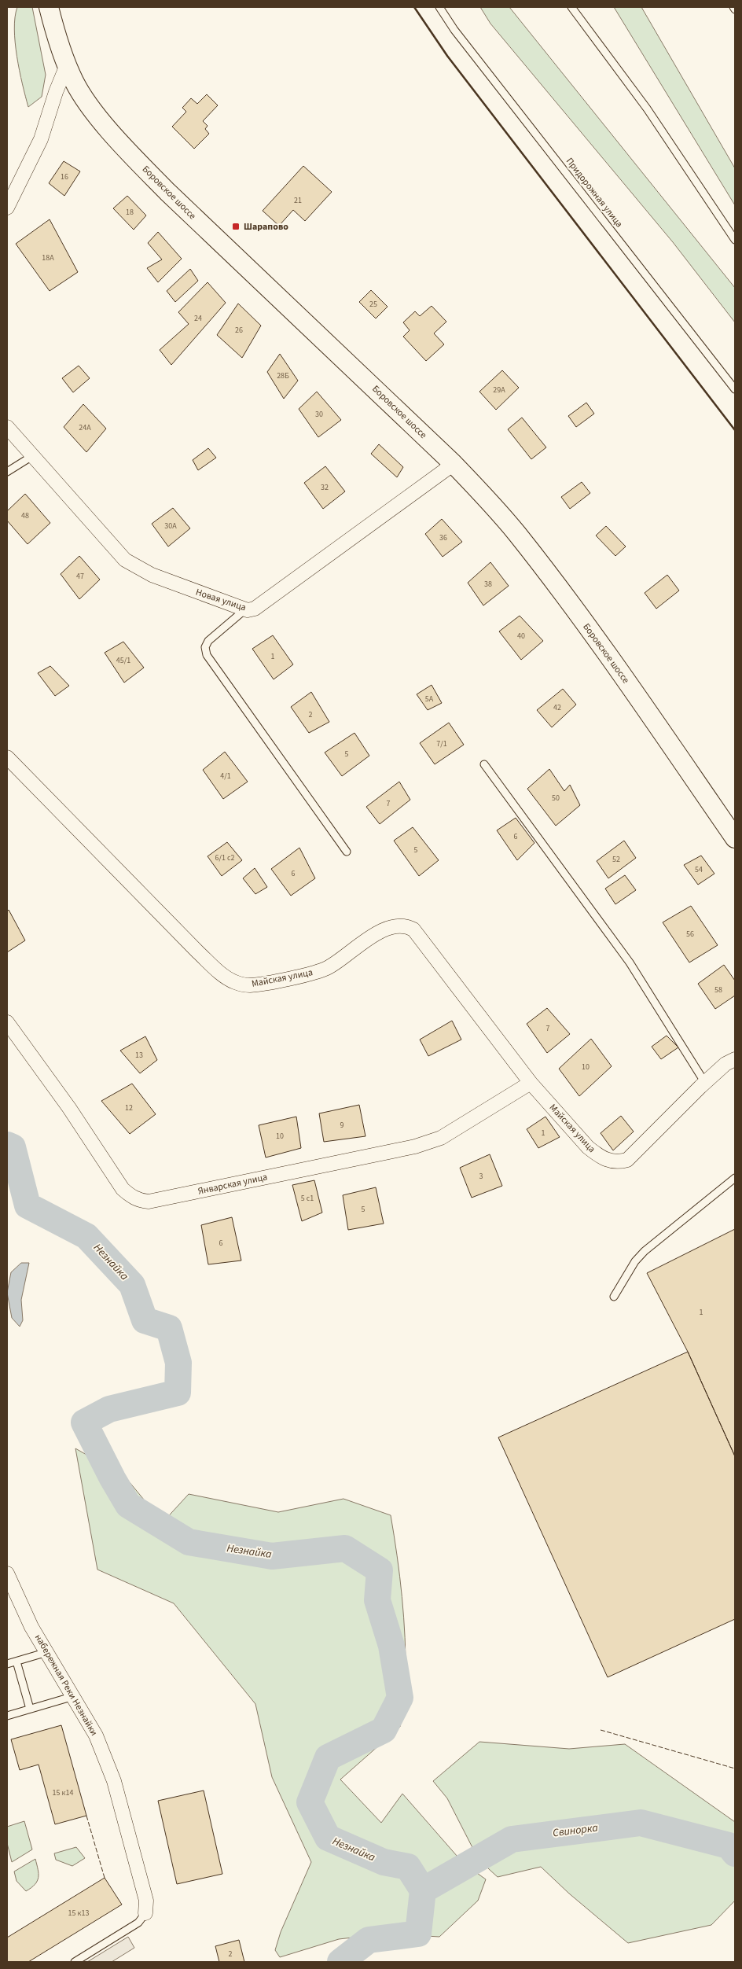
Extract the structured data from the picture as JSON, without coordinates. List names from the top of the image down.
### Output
{
  "streets": {
    "main road": ["Боровское шоссе"],
    "street": [
      "Новая улица",
      "Майская улица",
      "Январская улица",
      "набережная Реки Незнайки"
    ],
    "lane": ["Придорожная улица"]
  },
  "crossings": [
    ["Боровское шоссе", "Новая улица"],
    ["Майская улица", "Январская улица"]
  ],
  "water": ["Незнайка", "Свинорка"],
  "places": {
    "transit": ["Шарапово"]
  },
  "house_numbers": [
    "16",
    "21",
    "18",
    "18А",
    "25",
    "24",
    "26",
    "28Б",
    "29А",
    "30",
    "24А",
    "32",
    "48",
    "30А",
    "36",
    "47",
    "38",
    "40",
    "1",
    "45/1",
    "5А",
    "42",
    "2",
    "7/1",
    "5",
    "4/1",
    "50",
    "7",
    "6",
    "5",
    "6/1 с2",
    "52",
    "54",
    "6",
    "56",
    "58",
    "7",
    "13",
    "10",
    "12",
    "9",
    "1",
    "10",
    "3",
    "5 с1",
    "5",
    "6",
    "1",
    "15 к14",
    "15 к13",
    "2"
  ]
}
